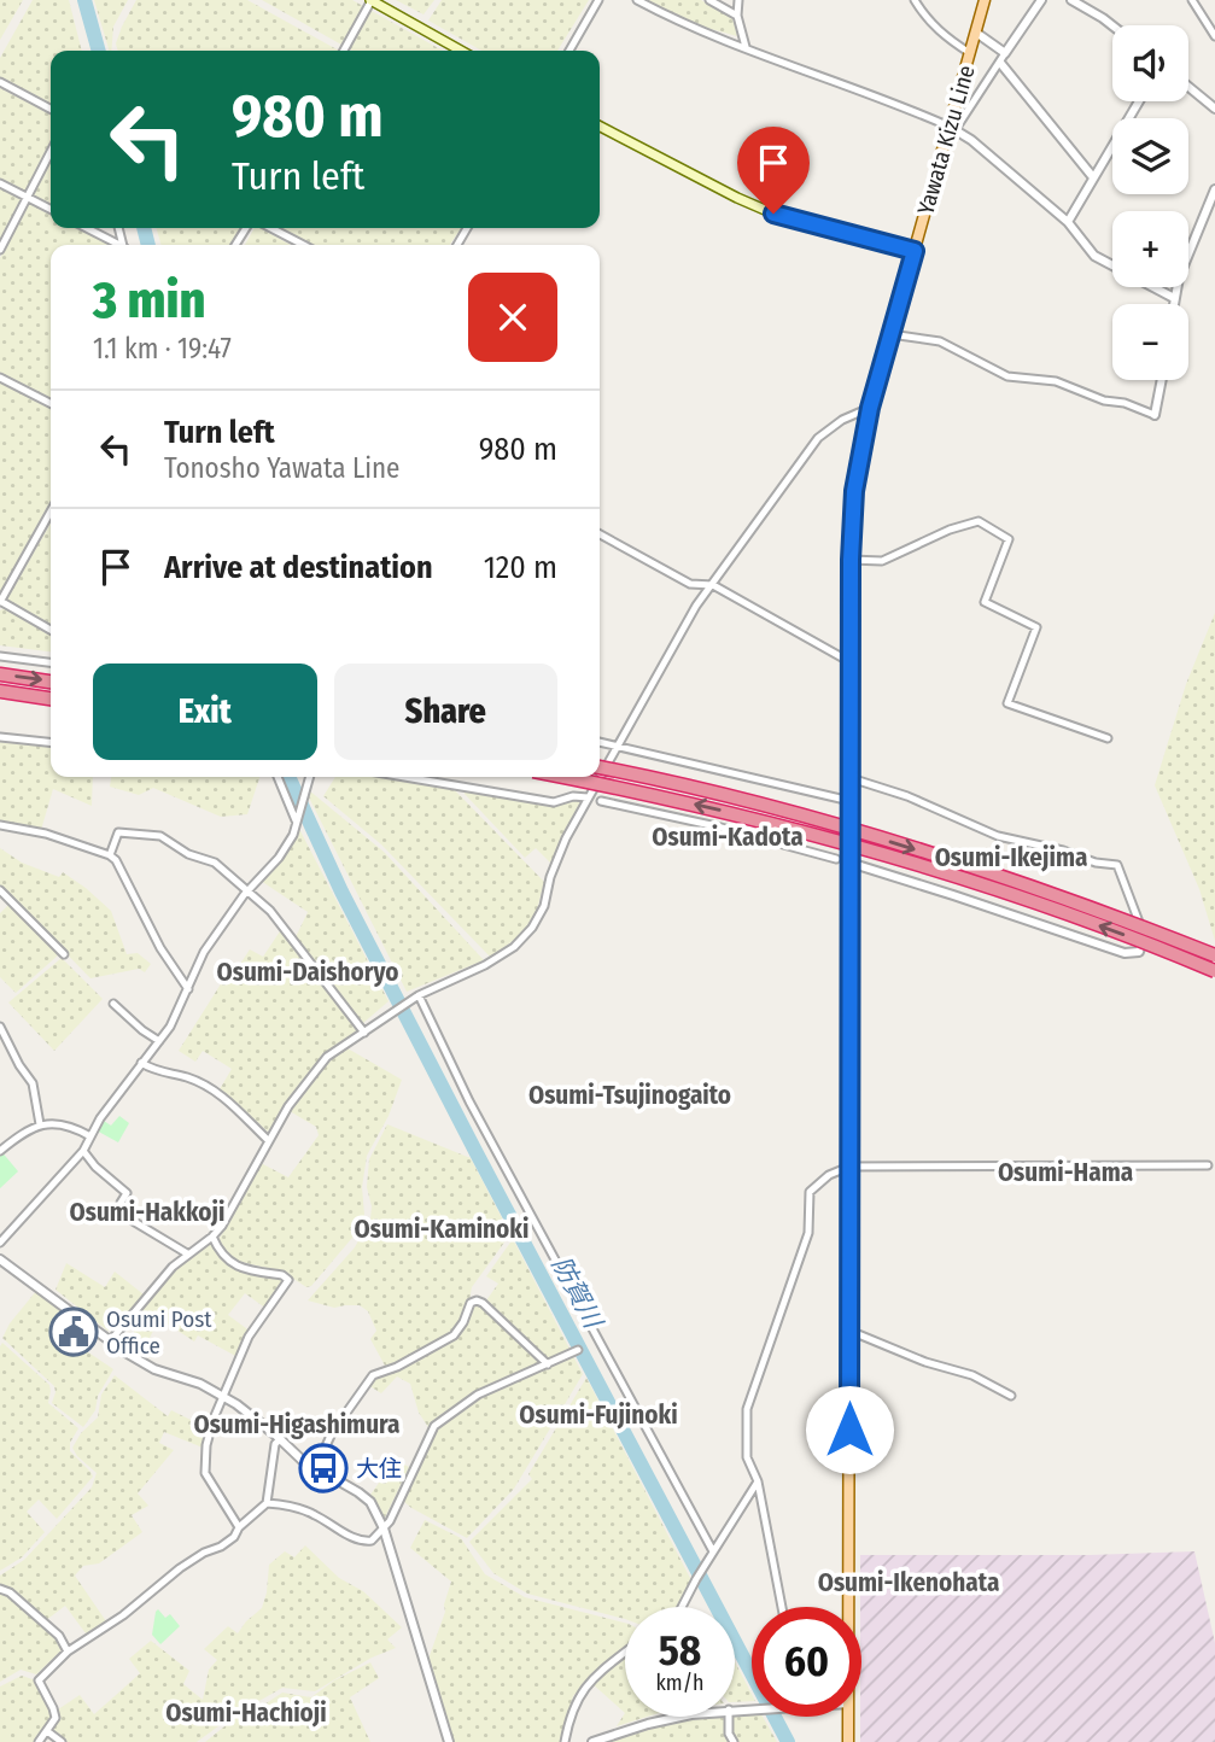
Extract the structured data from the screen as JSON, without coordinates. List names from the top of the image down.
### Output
{
  "streets": {
    "main road": ["Yawata Kizu Line"]
  },
  "districts": [
    "Osumi-Kadota",
    "Osumi-Ikejima",
    "Osumi-Daishoryo",
    "Osumi-Tsujinogaito",
    "Osumi-Hama",
    "Osumi-Hakkoji",
    "Osumi-Kaminoki",
    "Osumi-Fujinoki",
    "Osumi-Higashimura",
    "Osumi-Ikenohata",
    "Osumi-Hachioji"
  ],
  "water": ["防賀川"],
  "places": {
    "public building": ["Osumi Post Office"],
    "bus stop": ["大住"]
  },
  "page": {
    "map_buttons": ["+", "−"],
    "turn": ["980 m", "Turn left"],
    "heading": ["3 min", "1.1 km · 19:47"],
    "list": [
      {
        "name": "Turn left",
        "note": "Tonosho Yawata Line",
        "value": "980 m"
      },
      {
        "name": "Arrive at destination",
        "value": "120 m"
      }
    ],
    "buttons": ["Exit", "Share"],
    "speed": "58 km/h",
    "limit": "60"
  }
}
